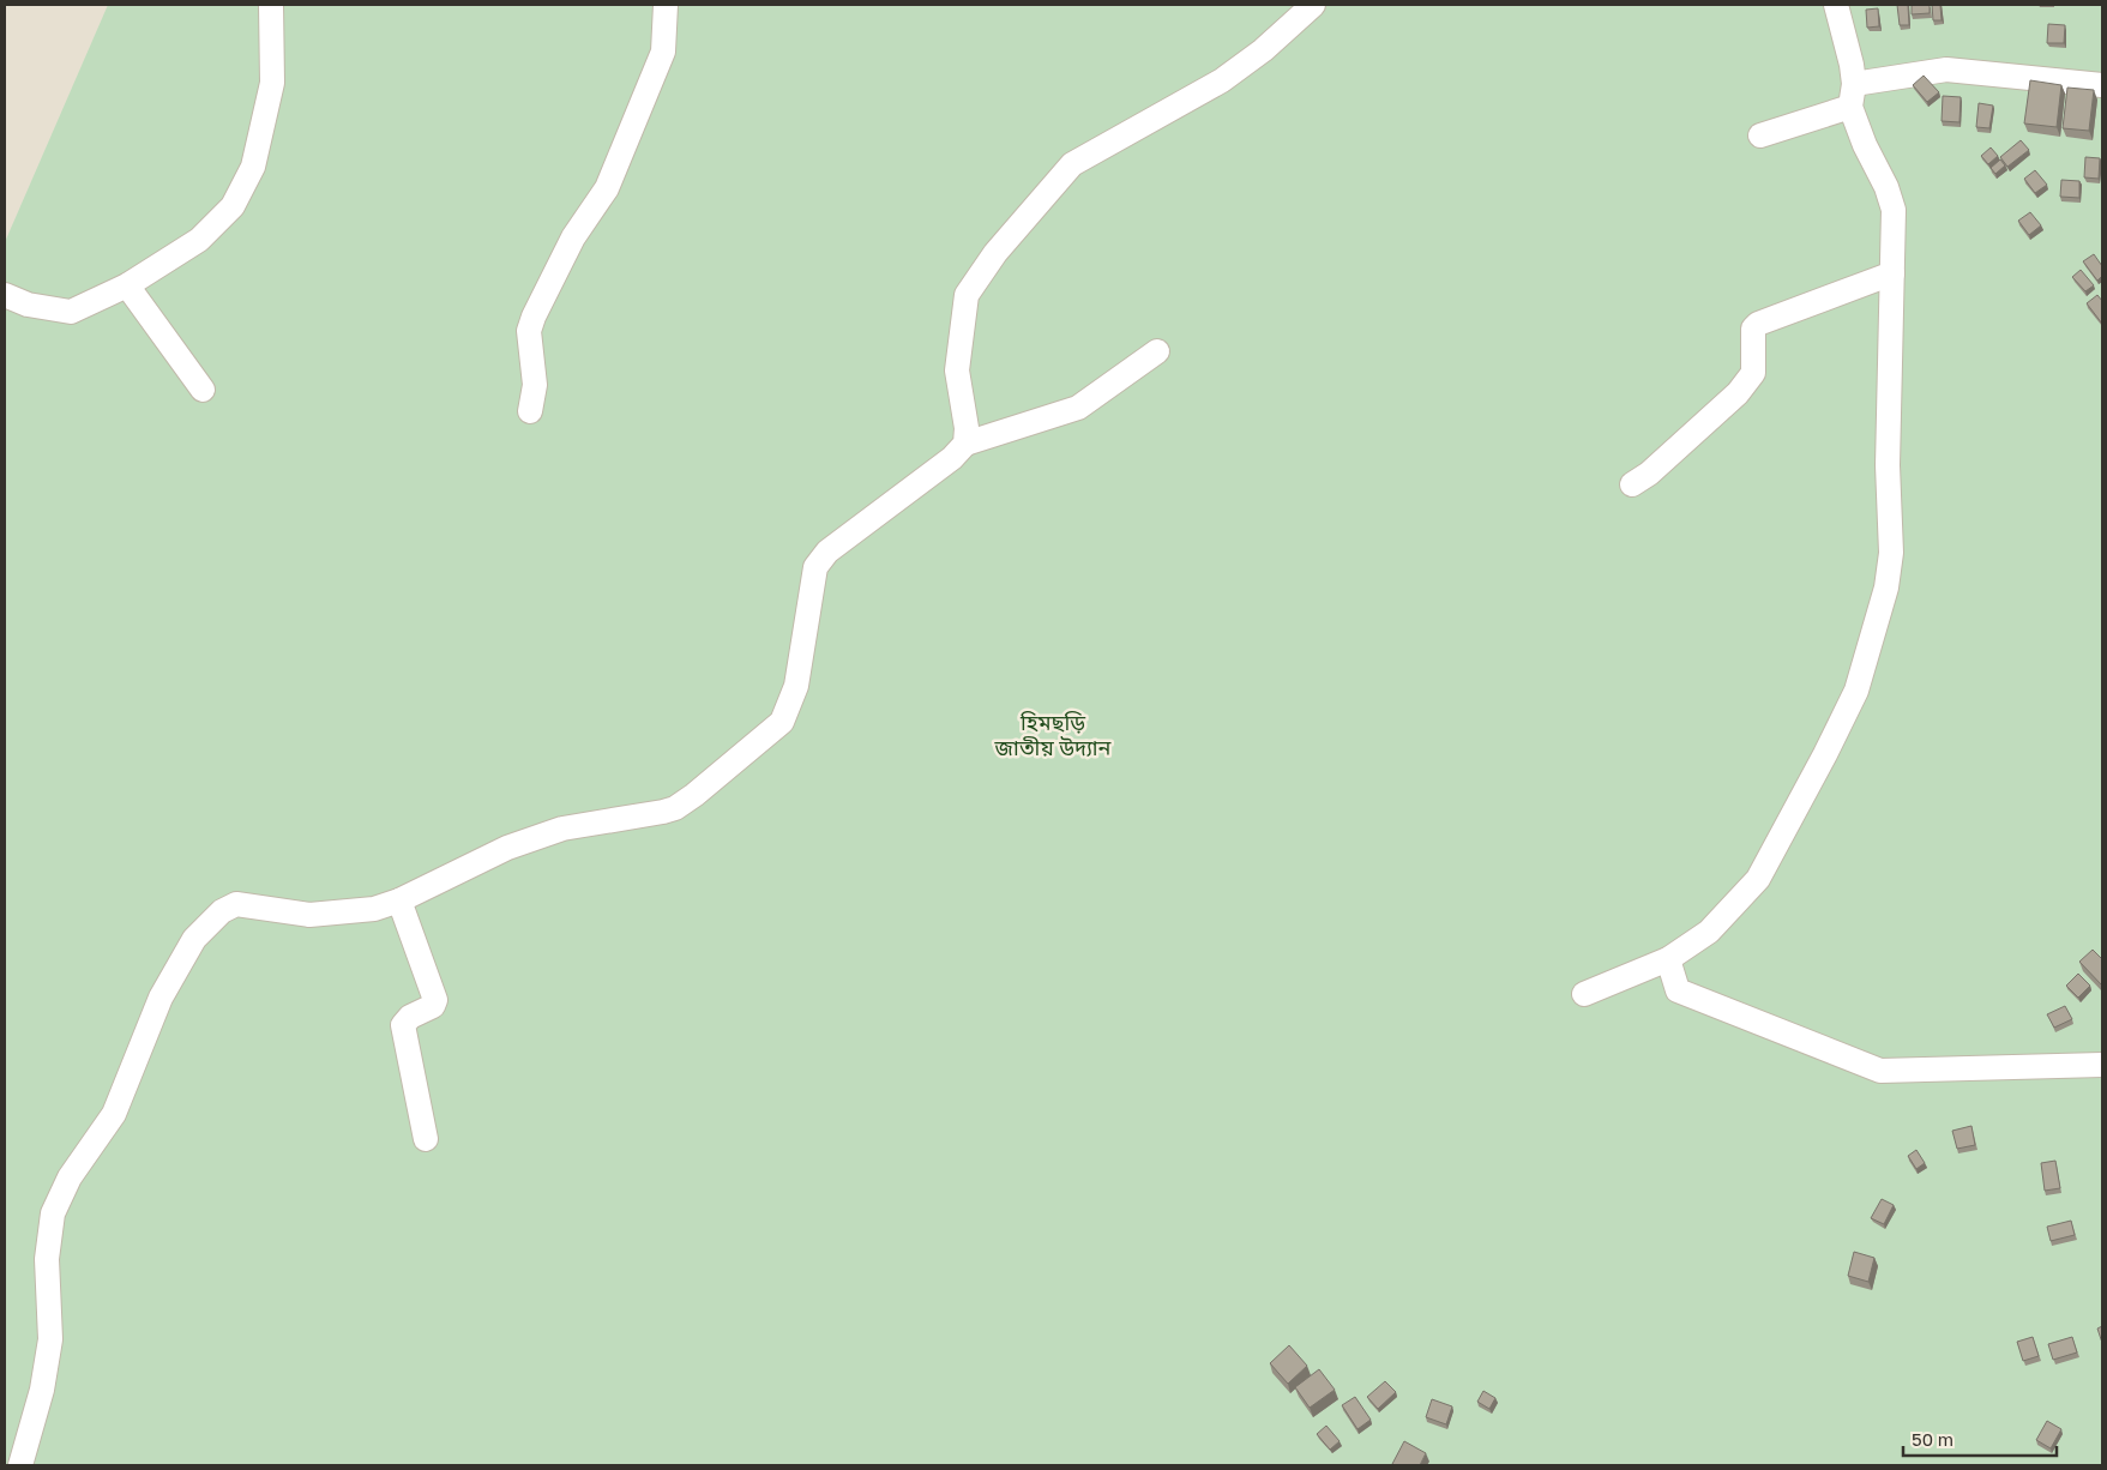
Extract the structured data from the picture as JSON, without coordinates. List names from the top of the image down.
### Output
{
  "parks": ["হিমছড়ি জাতীয় উদ্যান"],
  "scale_bar": "50 m"
}
